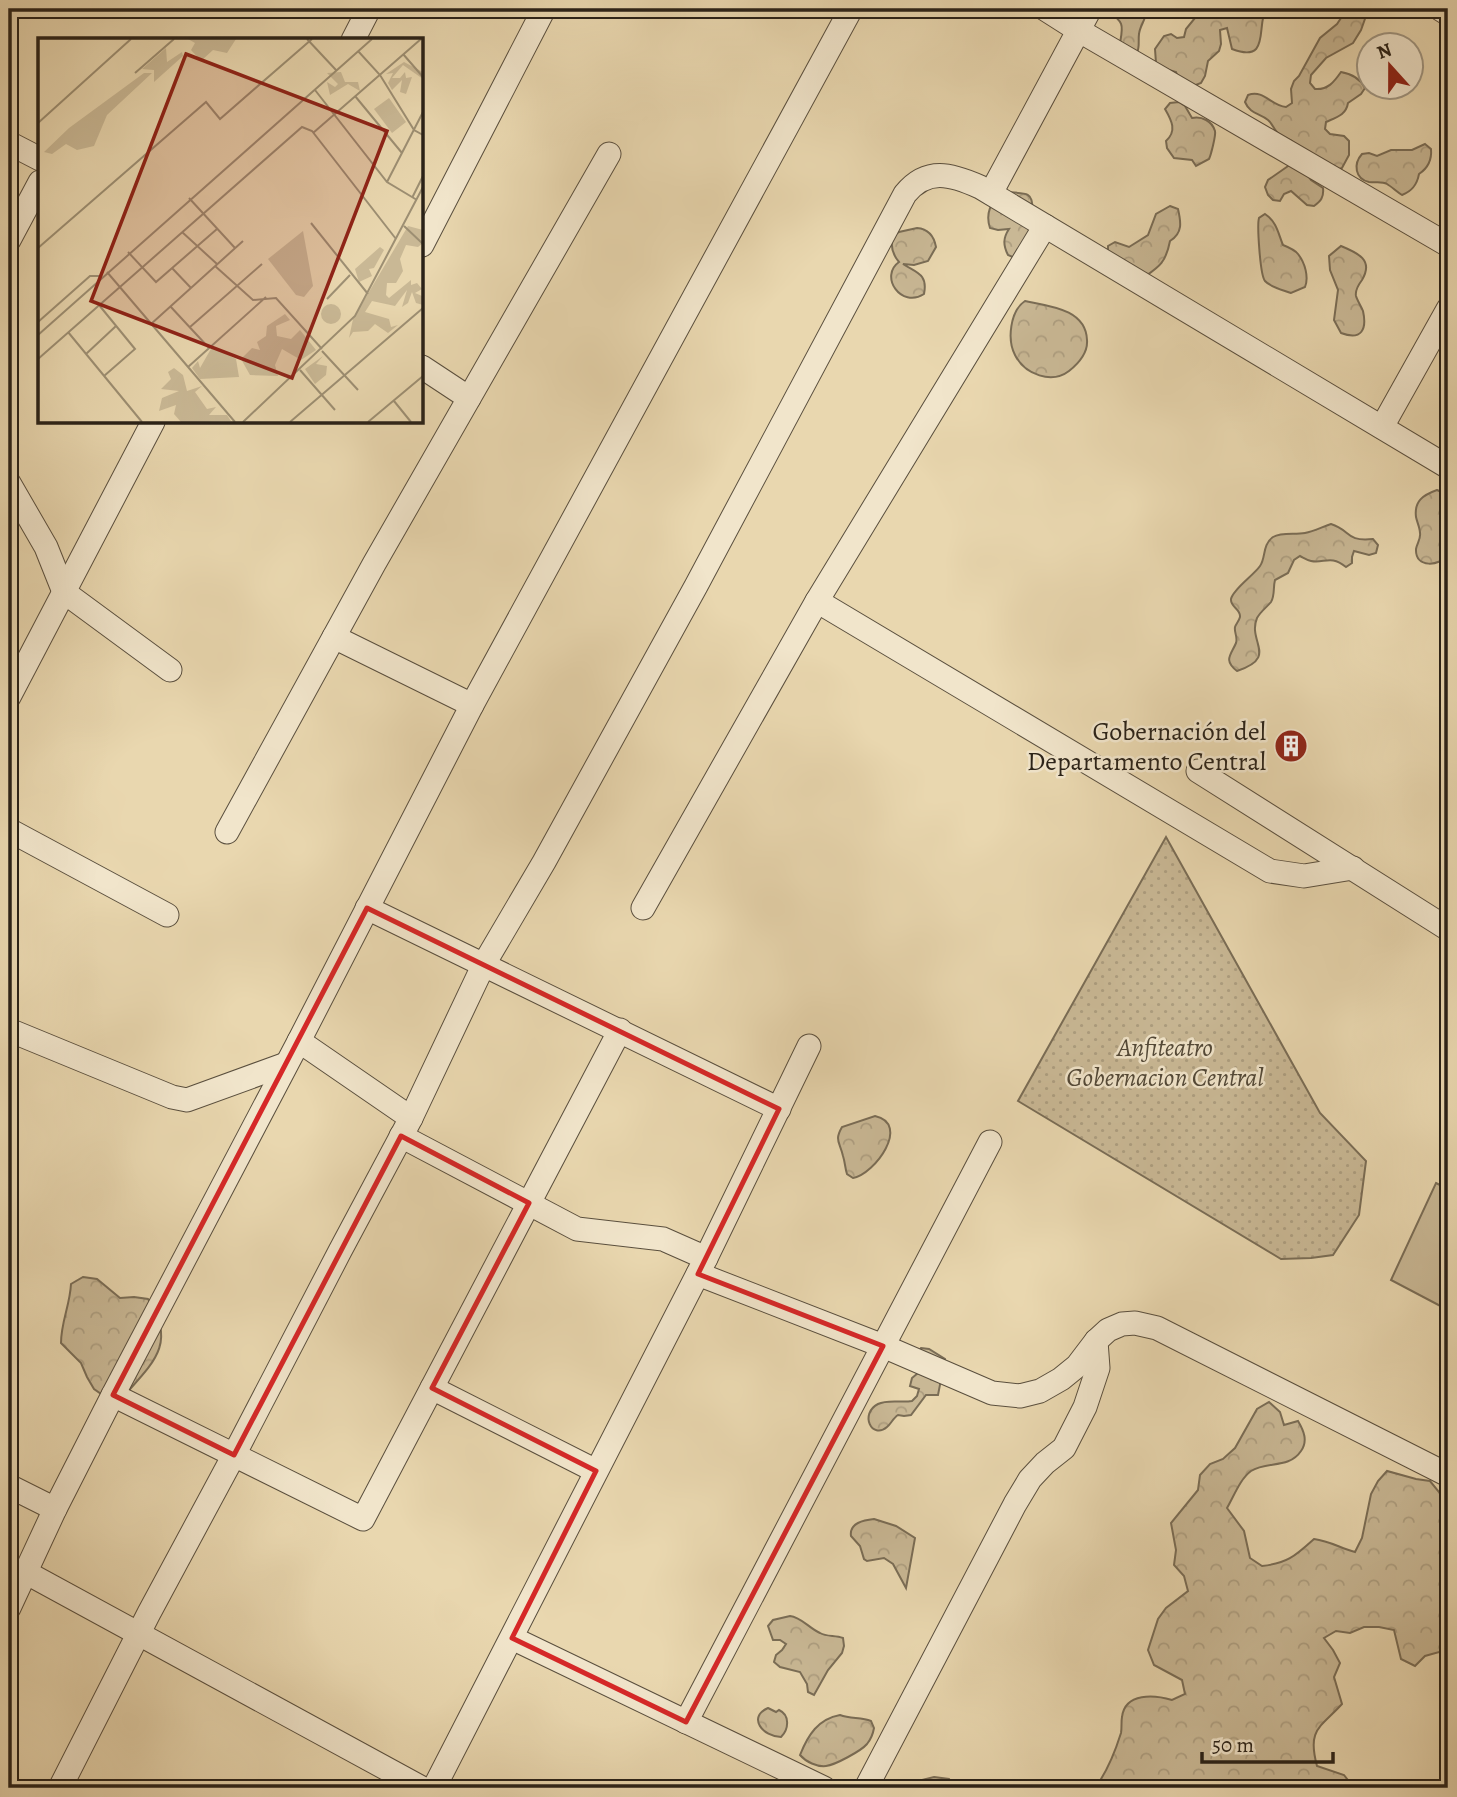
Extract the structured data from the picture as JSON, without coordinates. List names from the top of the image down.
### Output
{
  "parks": ["Anfiteatro Gobernacion Central"],
  "places": {
    "building": ["Gobernación del Departamento Central"]
  },
  "scale_bar": "50 m",
  "north": "top"
}
